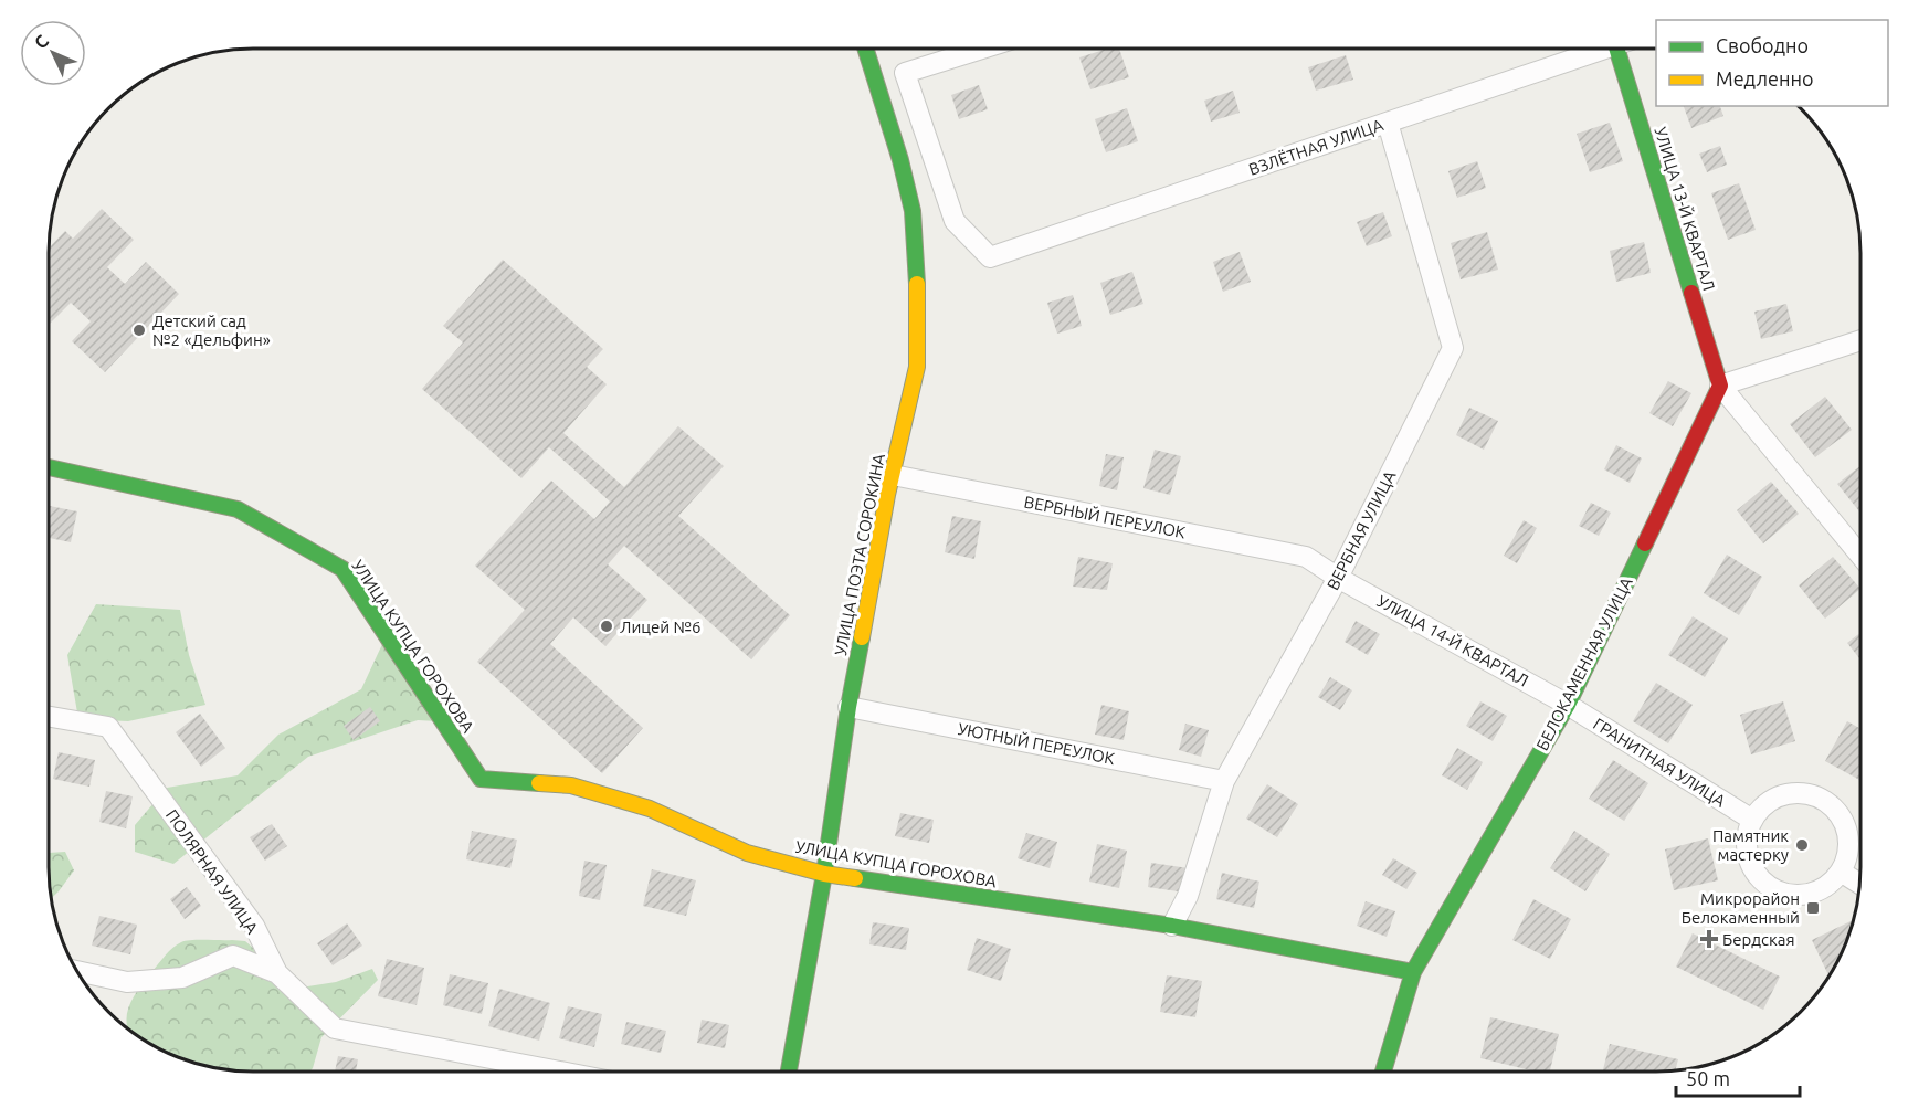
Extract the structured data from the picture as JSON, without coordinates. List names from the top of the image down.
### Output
{
  "streets": {
    "street": [
      "ВЗЛЁТНАЯ УЛИЦА",
      "УЛИЦА 13-Й КВАРТАЛ",
      "ВЕРБНЫЙ ПЕРЕУЛОК",
      "ВЕРБНАЯ УЛИЦА",
      "УЛИЦА ПОЭТА СОРОКИНА",
      "УЛИЦА 14-Й КВАРТАЛ",
      "УЛИЦА КУПЦА ГОРОХОВА",
      "БЕЛОКАМЕННАЯ УЛИЦА",
      "УЮТНЫЙ ПЕРЕУЛОК",
      "ГРАНИТНАЯ УЛИЦА",
      "ПОЛЯРНАЯ УЛИЦА"
    ]
  },
  "crossings": [
    ["ВЗЛЁТНАЯ УЛИЦА", "ВЕРБНАЯ УЛИЦА"],
    ["УЛИЦА 13-Й КВАРТАЛ", "БЕЛОКАМЕННАЯ УЛИЦА"],
    ["ВЕРБНЫЙ ПЕРЕУЛОК", "ВЕРБНАЯ УЛИЦА"],
    ["ВЕРБНЫЙ ПЕРЕУЛОК", "УЛИЦА ПОЭТА СОРОКИНА"],
    ["ВЕРБНЫЙ ПЕРЕУЛОК", "УЛИЦА 14-Й КВАРТАЛ"],
    ["ВЕРБНАЯ УЛИЦА", "УЛИЦА 14-Й КВАРТАЛ"],
    ["ВЕРБНАЯ УЛИЦА", "УЛИЦА КУПЦА ГОРОХОВА"],
    ["ВЕРБНАЯ УЛИЦА", "УЮТНЫЙ ПЕРЕУЛОК"],
    ["УЛИЦА ПОЭТА СОРОКИНА", "УЛИЦА КУПЦА ГОРОХОВА"],
    ["УЛИЦА ПОЭТА СОРОКИНА", "УЮТНЫЙ ПЕРЕУЛОК"],
    ["УЛИЦА 14-Й КВАРТАЛ", "БЕЛОКАМЕННАЯ УЛИЦА"],
    ["УЛИЦА 14-Й КВАРТАЛ", "ГРАНИТНАЯ УЛИЦА"],
    ["УЛИЦА КУПЦА ГОРОХОВА", "БЕЛОКАМЕННАЯ УЛИЦА"],
    ["БЕЛОКАМЕННАЯ УЛИЦА", "ГРАНИТНАЯ УЛИЦА"]
  ],
  "places": {
    "other": ["Детский сад №2 «Дельфин»", "Лицей №6", "Памятник мастерку"],
    "transit": ["Микрорайон Белокаменный"],
    "health": ["Бердская"]
  },
  "legend": ["Свободно", "Медленно"],
  "scale_bar": "50 m",
  "north": "top left"
}
